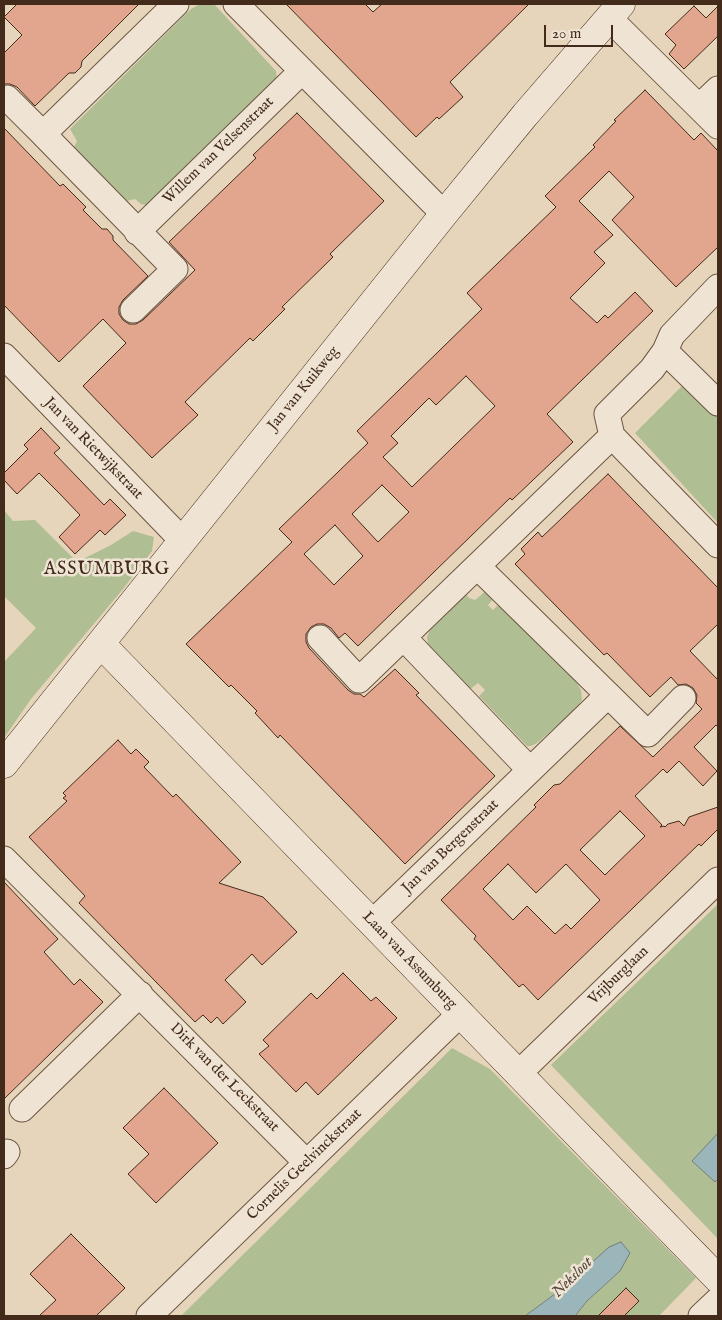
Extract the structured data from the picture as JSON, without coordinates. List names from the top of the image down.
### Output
{
  "streets": {
    "street": [
      "Willem van Velsenstraat",
      "Jan van Kuikweg",
      "Jan van Rietwijkstraat",
      "Jan van Bergenstraat",
      "Laan van Assumburg",
      "Vrijburglaan",
      "Dirk van der Leckstraat",
      "Cornelis Geelvinckstraat"
    ]
  },
  "crossings": [
    ["Jan van Kuikweg", "Jan van Rietwijkstraat"],
    ["Jan van Kuikweg", "Laan van Assumburg"],
    ["Jan van Bergenstraat", "Laan van Assumburg"],
    ["Laan van Assumburg", "Vrijburglaan"],
    ["Laan van Assumburg", "Cornelis Geelvinckstraat"],
    ["Dirk van der Leckstraat", "Cornelis Geelvinckstraat"]
  ],
  "districts": ["ASSUMBURG"],
  "water": ["Neksloot"],
  "scale_bar": "20 m"
}
